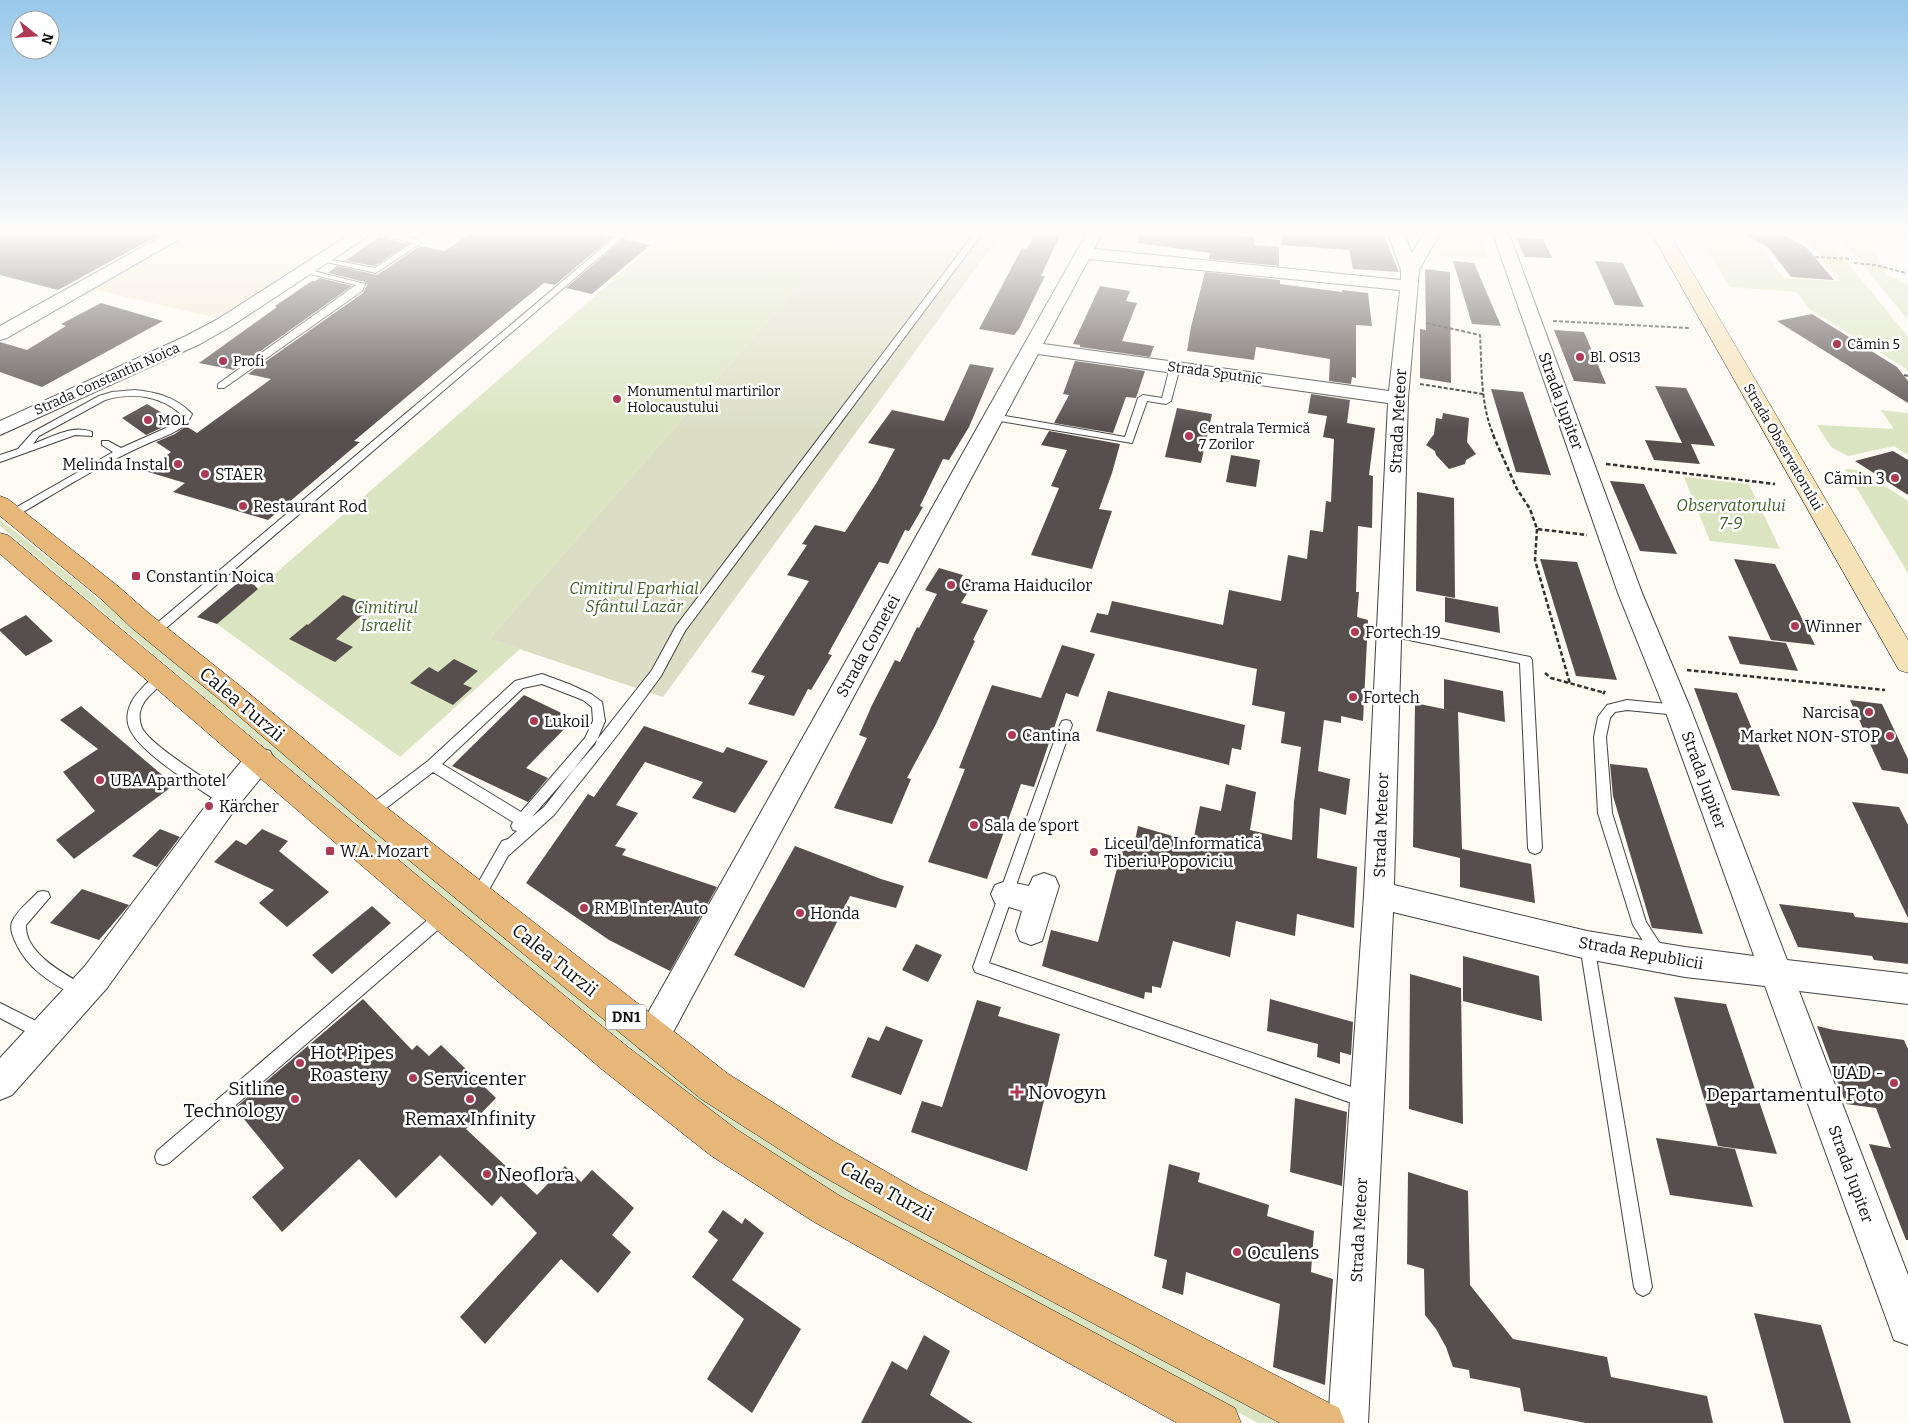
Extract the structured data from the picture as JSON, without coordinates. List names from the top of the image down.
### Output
{
  "streets": {
    "main road": ["Strada Observatorului", "Calea Turzii", "DN1"],
    "street": [
      "Strada Sputnic",
      "Strada Constantin Noica",
      "Strada Jupiter",
      "Strada Meteor",
      "Strada Cometei",
      "Strada Republicii"
    ]
  },
  "crossings": [
    ["Strada Sputnic", "Strada Meteor"],
    ["Strada Sputnic", "Strada Cometei"],
    ["Strada Jupiter", "Strada Republicii"],
    ["Strada Meteor", "Strada Republicii"],
    ["Strada Cometei", "Calea Turzii"]
  ],
  "parks": ["Observatorului 7-9", "Cimitirul Eparhial Sfântul Lazăr", "Cimitirul Israelit"],
  "places": {
    "other": [
      "Cămin 5",
      "Bl. OS13",
      "Profi",
      "Monumentul martirilor Holocaustului",
      "MOL",
      "Centrala Termică 7 Zorilor",
      "Melinda Instal",
      "STAER",
      "Cămin 3",
      "Restaurant Rod",
      "Crama Haiducilor",
      "Winner",
      "Fortech 19",
      "Fortech",
      "Narcisa",
      "Lukoil",
      "Cantina",
      "Market NON-STOP",
      "UBA Aparthotel",
      "Kärcher",
      "Sala de sport",
      "Liceul de Informatică Tiberiu Popoviciu",
      "RMB Inter Auto",
      "Honda",
      "Hot Pipes Roastery",
      "Servicenter",
      "UAD - Departamentul Foto",
      "Sitline Technology",
      "Remax Infinity",
      "Neoflora",
      "Oculens"
    ],
    "transit": ["Constantin Noica", "W.A. Mozart"],
    "health": ["Novogyn"]
  },
  "north": "right"
}
